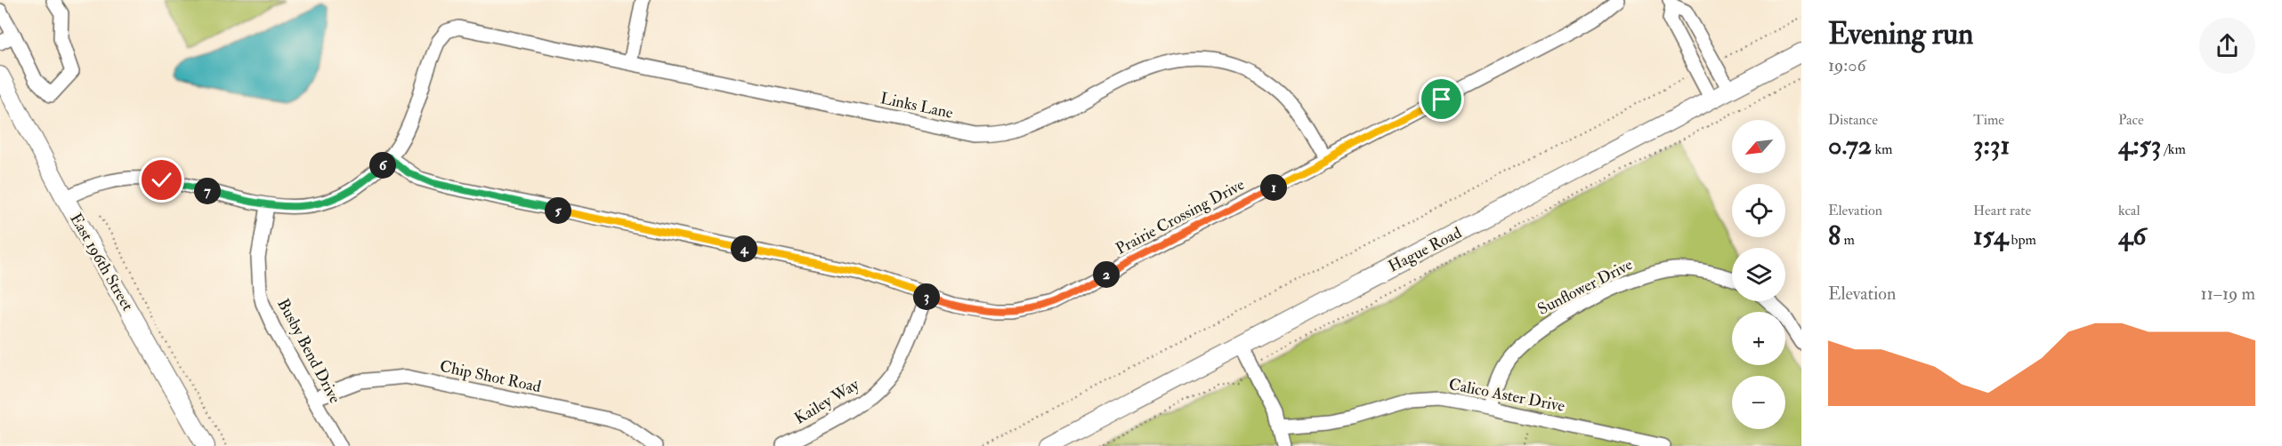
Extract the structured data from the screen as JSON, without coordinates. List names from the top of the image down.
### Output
{
  "streets": {
    "main road": ["Hague Road", "East 196th Street"],
    "street": [
      "Links Lane",
      "Prairie Crossing Drive",
      "Sunflower Drive",
      "Busby Bend Drive",
      "Chip Shot Road",
      "Calico Aster Drive",
      "Kailey Way"
    ]
  },
  "crossings": [
    ["Links Lane", "Prairie Crossing Drive"],
    ["Prairie Crossing Drive", "Kailey Way"],
    ["Sunflower Drive", "Calico Aster Drive"],
    ["Busby Bend Drive", "Chip Shot Road"]
  ],
  "north": "bottom left",
  "page": {
    "heading": ["Evening run", "19:06"],
    "stats": [
      ["Distance", "0.72 km"],
      ["Time", "3:31"],
      ["Pace", "4:53 /km"],
      ["Elevation", "8 m"],
      ["Heart rate", "154 bpm"],
      ["kcal", "46"]
    ],
    "map_buttons": ["+", "−"],
    "pins": [
      "6",
      "1",
      "7",
      "5",
      "4",
      "2",
      "3"
    ],
    "chart": ["Elevation", "11–19 m"]
  }
}
